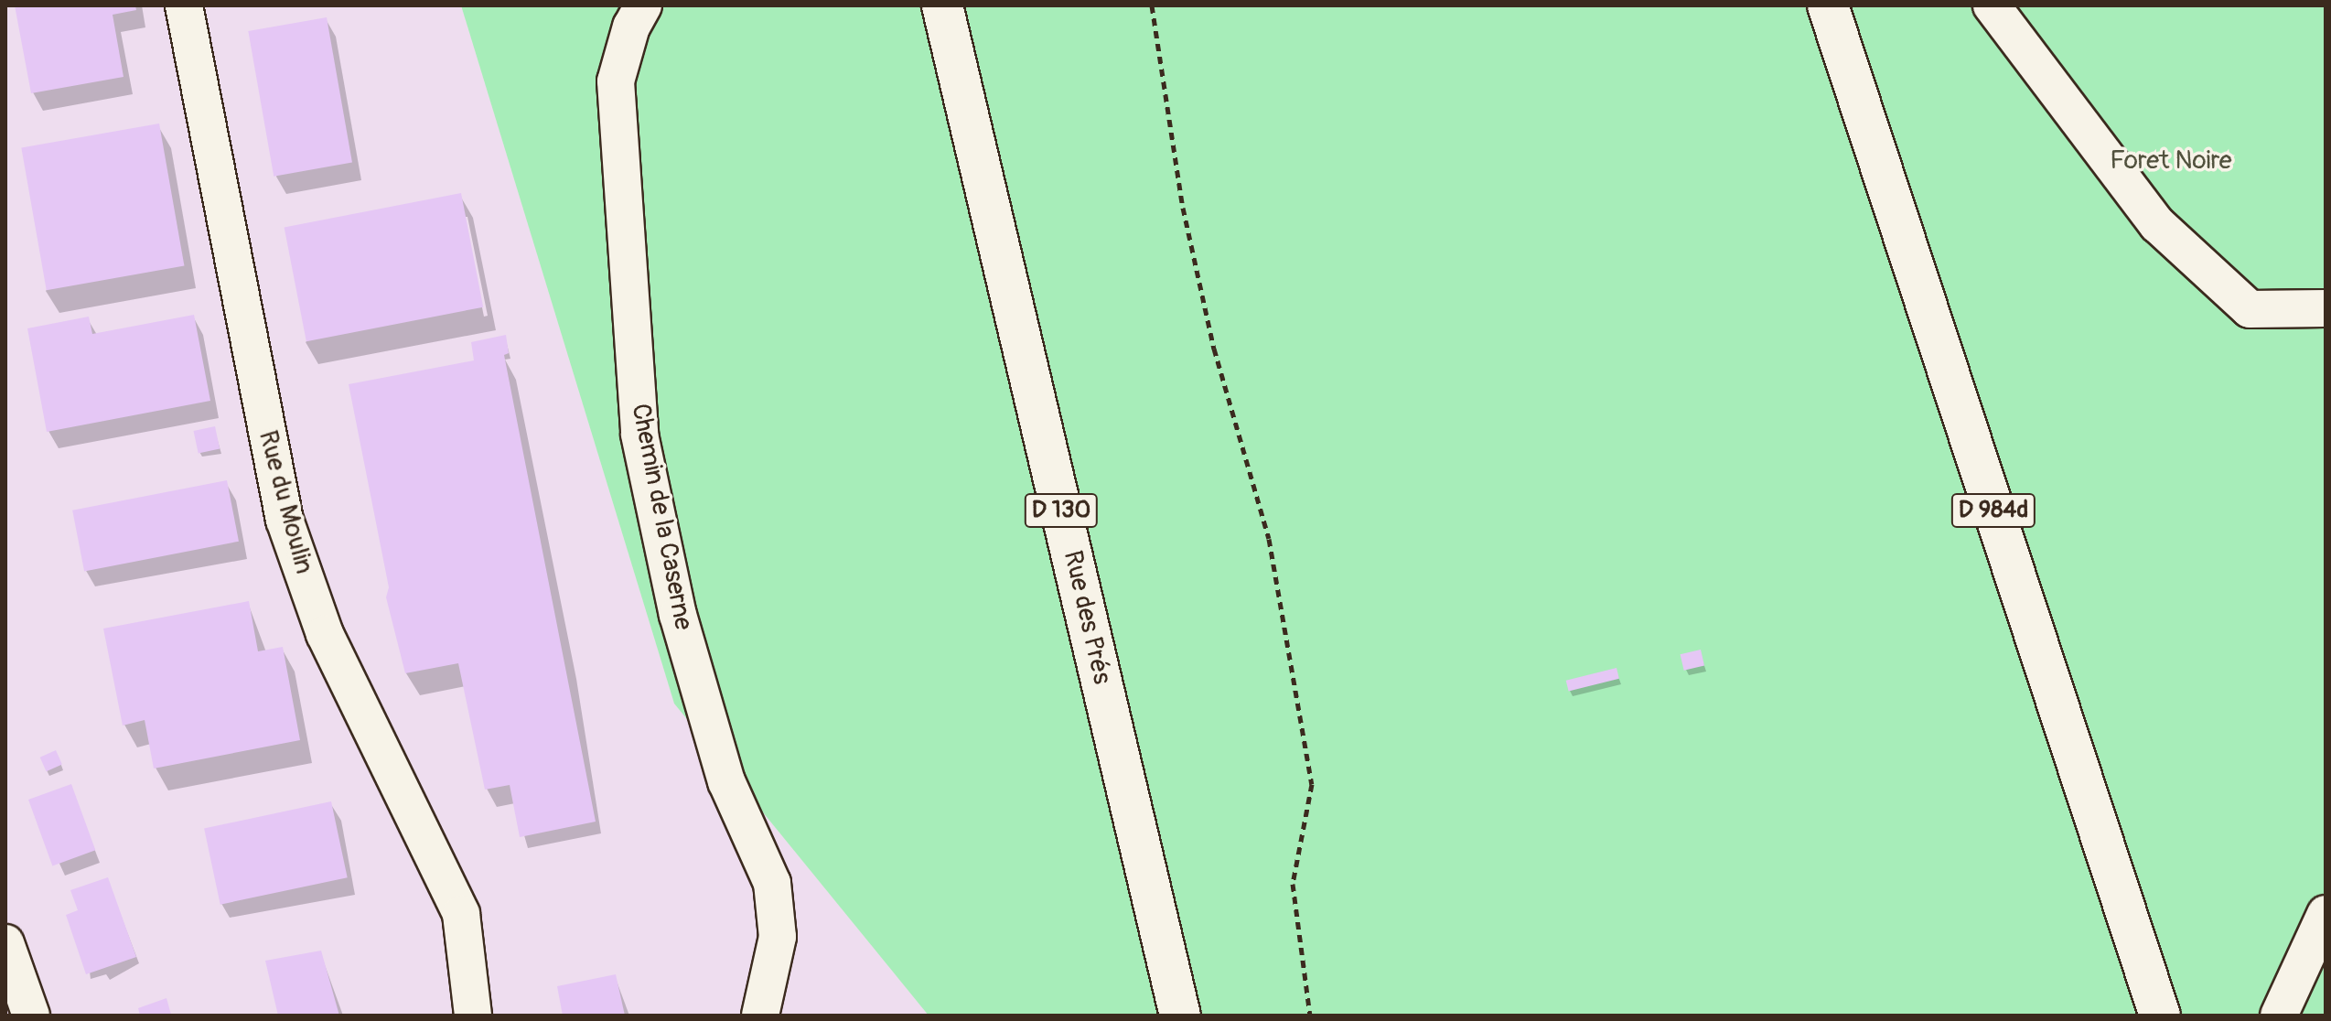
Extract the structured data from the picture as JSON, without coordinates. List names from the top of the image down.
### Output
{
  "streets": {
    "main road": ["D 130", "D 984d", "Rue des Prés"],
    "street": ["Rue du Moulin", "Chemin de la Caserne"]
  },
  "parks": ["Foret Noire"]
}
